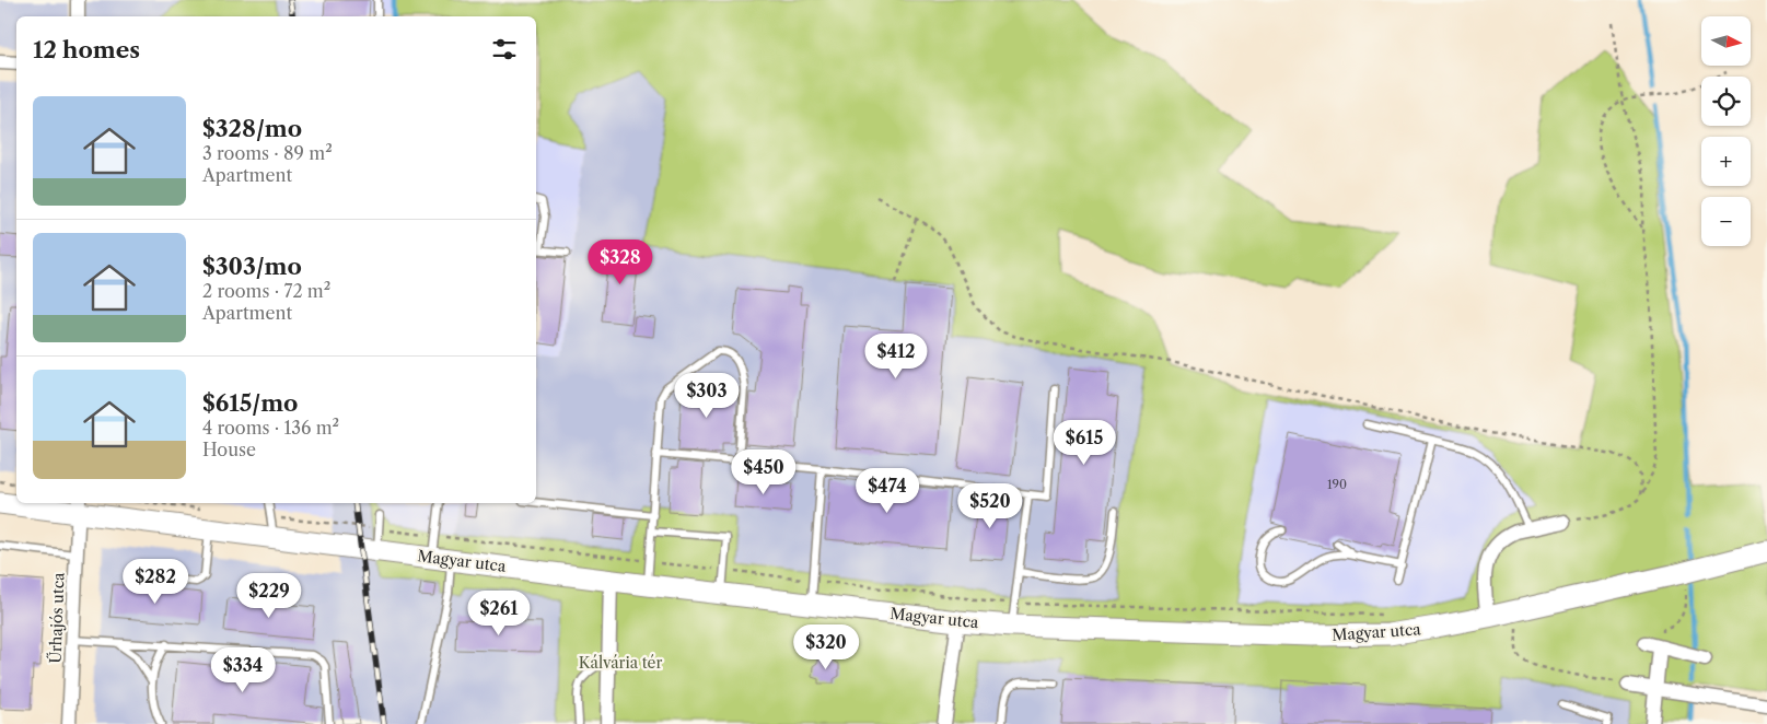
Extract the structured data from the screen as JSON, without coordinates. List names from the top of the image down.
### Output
{
  "streets": {
    "main road": ["Magyar utca"],
    "street": ["Űrhajós utca"]
  },
  "crossings": [
    ["Magyar utca", "Űrhajós utca"]
  ],
  "parks": ["Kálvária tér"],
  "house_numbers": ["190"],
  "north": "right",
  "page": {
    "map_buttons": ["+", "−"],
    "heading": "12 homes",
    "list": [
      {
        "name": "$328/mo",
        "note": "3 rooms · 89 m² · Apartment"
      },
      {
        "name": "$303/mo",
        "note": "2 rooms · 72 m² · Apartment"
      },
      {
        "name": "$615/mo",
        "note": "4 rooms · 136 m² · House"
      }
    ],
    "price": [
      "$328",
      "$412",
      "$303",
      "$615",
      "$450",
      "$474",
      "$520",
      "$282",
      "$229",
      "$261",
      "$320",
      "$334"
    ]
  }
}
